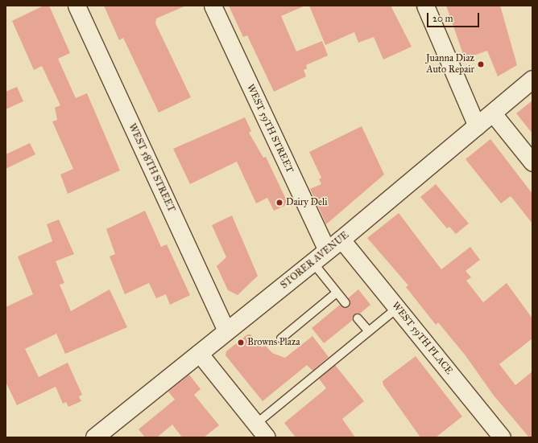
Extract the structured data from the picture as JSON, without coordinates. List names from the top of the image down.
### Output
{
  "streets": {
    "street": [
      "WEST 59TH STREET",
      "WEST 58TH STREET",
      "STORER AVENUE",
      "WEST 59TH PLACE"
    ]
  },
  "crossings": [
    ["WEST 59TH STREET", "STORER AVENUE"],
    ["WEST 58TH STREET", "STORER AVENUE"],
    ["STORER AVENUE", "WEST 59TH PLACE"]
  ],
  "places": ["Juanna Diaz Auto Repair", "Dairy Deli", "Browns Plaza"],
  "scale_bar": "20 m"
}
